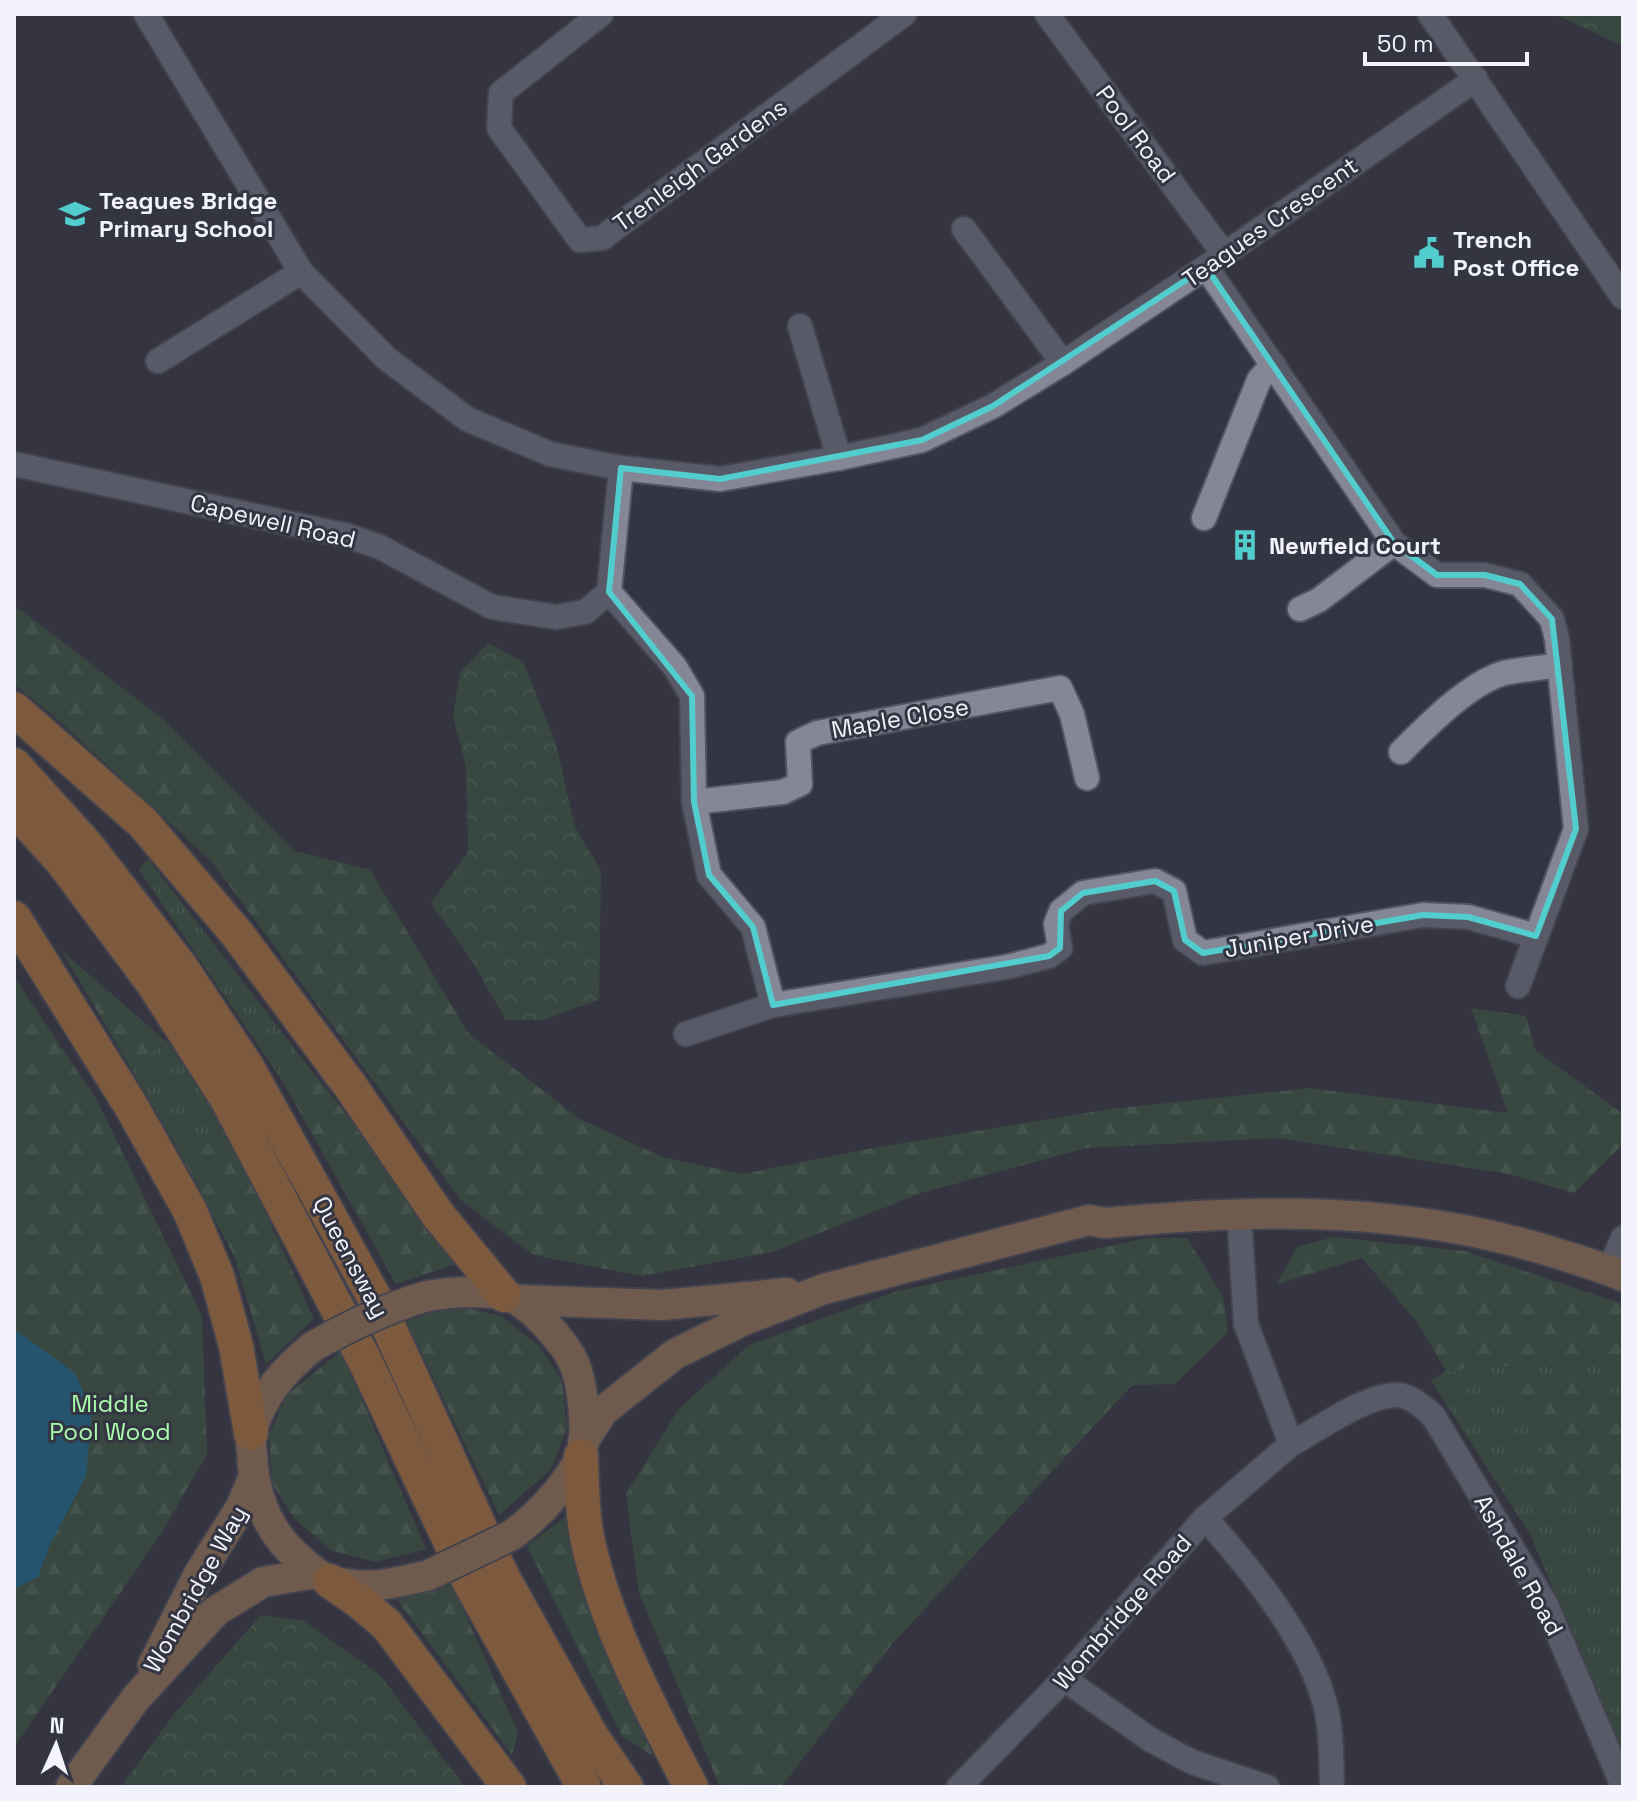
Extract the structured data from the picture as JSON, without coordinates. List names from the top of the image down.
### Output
{
  "streets": {
    "highway": ["Queensway"],
    "main road": ["Wombridge Way"],
    "street": [
      "Pool Road",
      "Trenleigh Gardens",
      "Teagues Crescent",
      "Capewell Road",
      "Maple Close",
      "Juniper Drive",
      "Ashdale Road",
      "Wombridge Road"
    ]
  },
  "crossings": [
    ["Pool Road", "Teagues Crescent"],
    ["Pool Road", "Juniper Drive"],
    ["Ashdale Road", "Wombridge Road"]
  ],
  "parks": ["Middle Pool Wood"],
  "places": {
    "school or university": ["Teagues Bridge Primary School"],
    "public building": ["Trench Post Office"],
    "building": ["Newfield Court"]
  },
  "scale_bar": "50 m",
  "north": "top"
}
